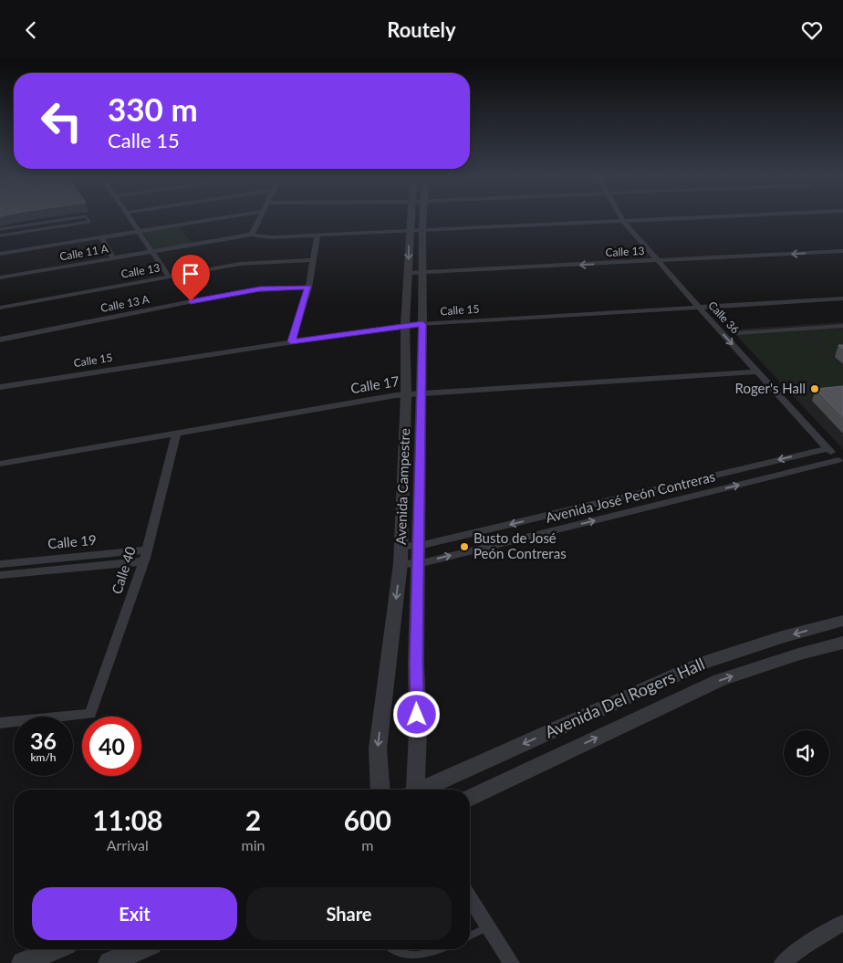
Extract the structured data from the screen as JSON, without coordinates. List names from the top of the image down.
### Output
{
  "streets": {
    "street": [
      "Calle 13",
      "Calle 11 A",
      "Calle 13 A",
      "Calle 15",
      "Calle 36",
      "Calle 17",
      "Avenida Campestre",
      "Avenida José Peón Contreras",
      "Calle 19",
      "Calle 40",
      "Avenida Del Rogers Hall"
    ]
  },
  "crossings": [
    ["Calle 13", "Calle 36"],
    ["Calle 13", "Avenida Campestre"],
    ["Calle 11 A", "Calle 36"],
    ["Calle 11 A", "Avenida Campestre"],
    ["Calle 15", "Calle 36"],
    ["Calle 15", "Avenida Campestre"],
    ["Calle 36", "Calle 17"],
    ["Calle 36", "Avenida José Peón Contreras"],
    ["Calle 17", "Avenida Campestre"],
    ["Calle 17", "Calle 40"],
    ["Avenida Campestre", "Avenida José Peón Contreras"],
    ["Calle 19", "Calle 40"]
  ],
  "one_way": ["Calle 13"],
  "places": ["Roger's Hall", "Busto de José Peón Contreras"],
  "page": {
    "header": "Routely",
    "turn": ["330 m", "Calle 15"],
    "speed": "36 km/h",
    "limit": "40",
    "eta": [
      "11:08",
      "Arrival",
      "2",
      "min",
      "600",
      "m"
    ],
    "buttons": ["Exit", "Share"]
  }
}
